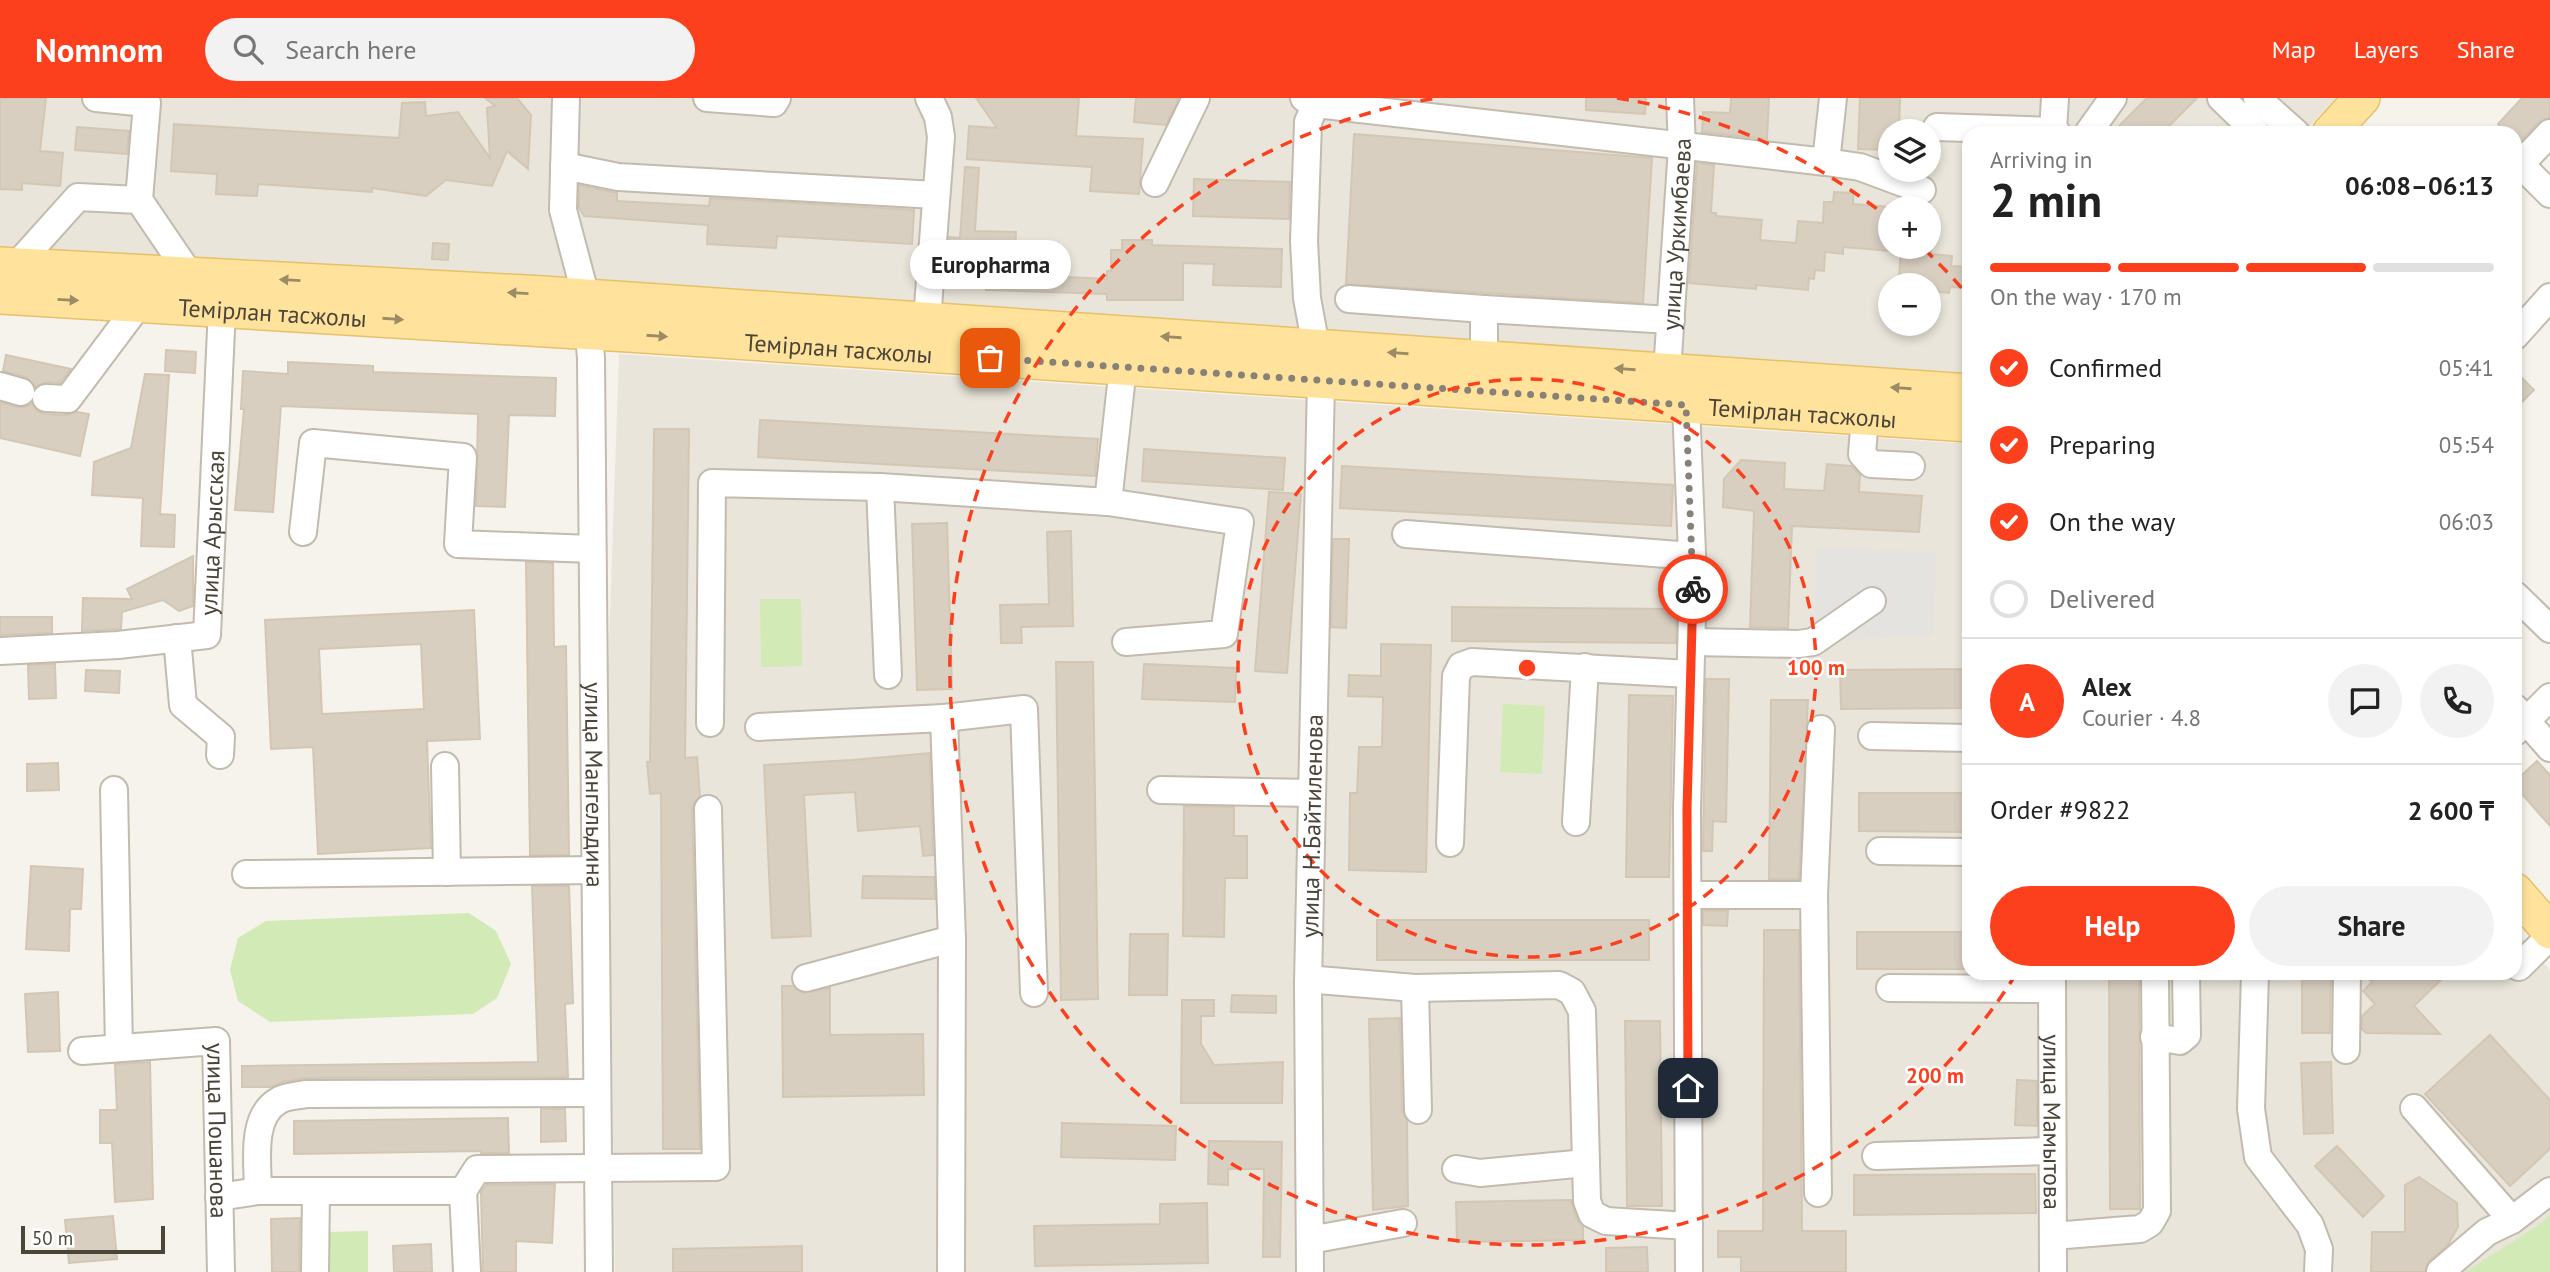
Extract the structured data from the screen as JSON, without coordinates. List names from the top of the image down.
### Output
{
  "streets": {
    "main road": ["Темірлан тасжолы"],
    "street": [
      "улица Уркимбаева",
      "улица Арысская",
      "улица Мангельдина",
      "улица Н.Байтиленова",
      "улица Мамытова",
      "улица Пошанова"
    ]
  },
  "crossings": [
    ["улица Уркимбаева", "Темірлан тасжолы"],
    ["Темірлан тасжолы", "улица Арысская"],
    ["Темірлан тасжолы", "улица Мангельдина"],
    ["Темірлан тасжолы", "улица Н.Байтиленова"]
  ],
  "places": ["Europharma"],
  "scale_bar": "50 m",
  "page": {
    "header": "Nomnom",
    "search": "Search here",
    "nav": ["Map", "Layers", "Share"],
    "map_buttons": ["+", "−"],
    "heading": ["2 min", "Arriving in", "06:08–06:13"],
    "panel": [
      "Alex",
      "Courier · 4.8",
      "Order #9822",
      "2 600 ₸"
    ],
    "bubble": "Europharma",
    "bar": "On the way · 170 m",
    "list": [
      ["Confirmed", "05:41"],
      ["Preparing", "05:54"],
      ["On the way", "06:03"],
      "Delivered"
    ],
    "round": "A",
    "buttons": ["Help", "Share"],
    "scale": "50 m"
  },
  "rings": ["100 m", "200 m"]
}
